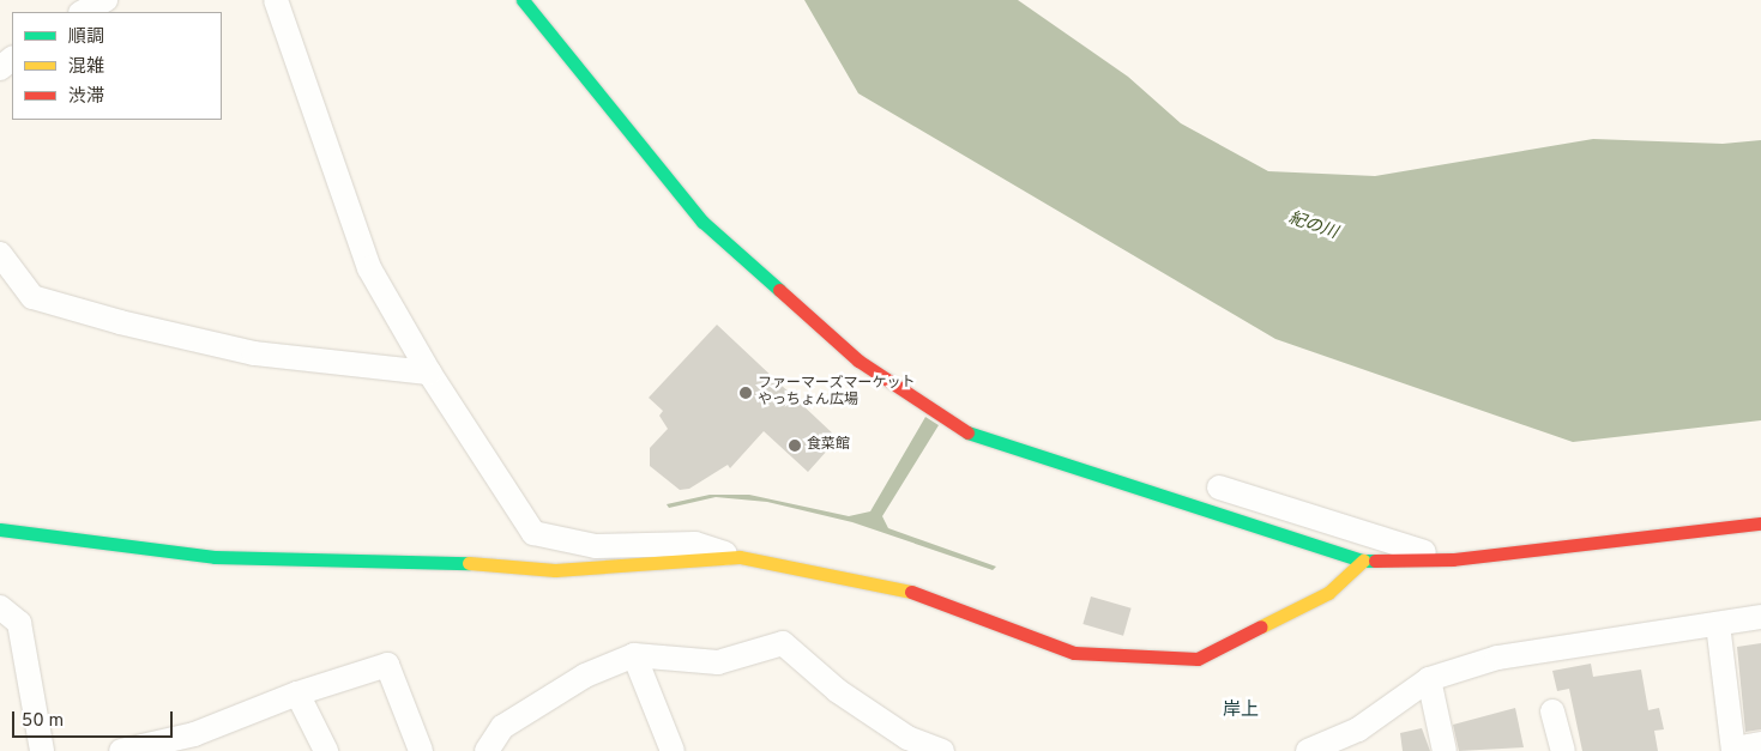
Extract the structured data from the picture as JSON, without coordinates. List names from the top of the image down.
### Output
{
  "districts": ["岸上"],
  "water": ["紀の川"],
  "places": ["ファーマーズマーケット やっちょん広場", "食菜館"],
  "legend": ["順調", "混雑", "渋滞"],
  "scale_bar": "50 m"
}
